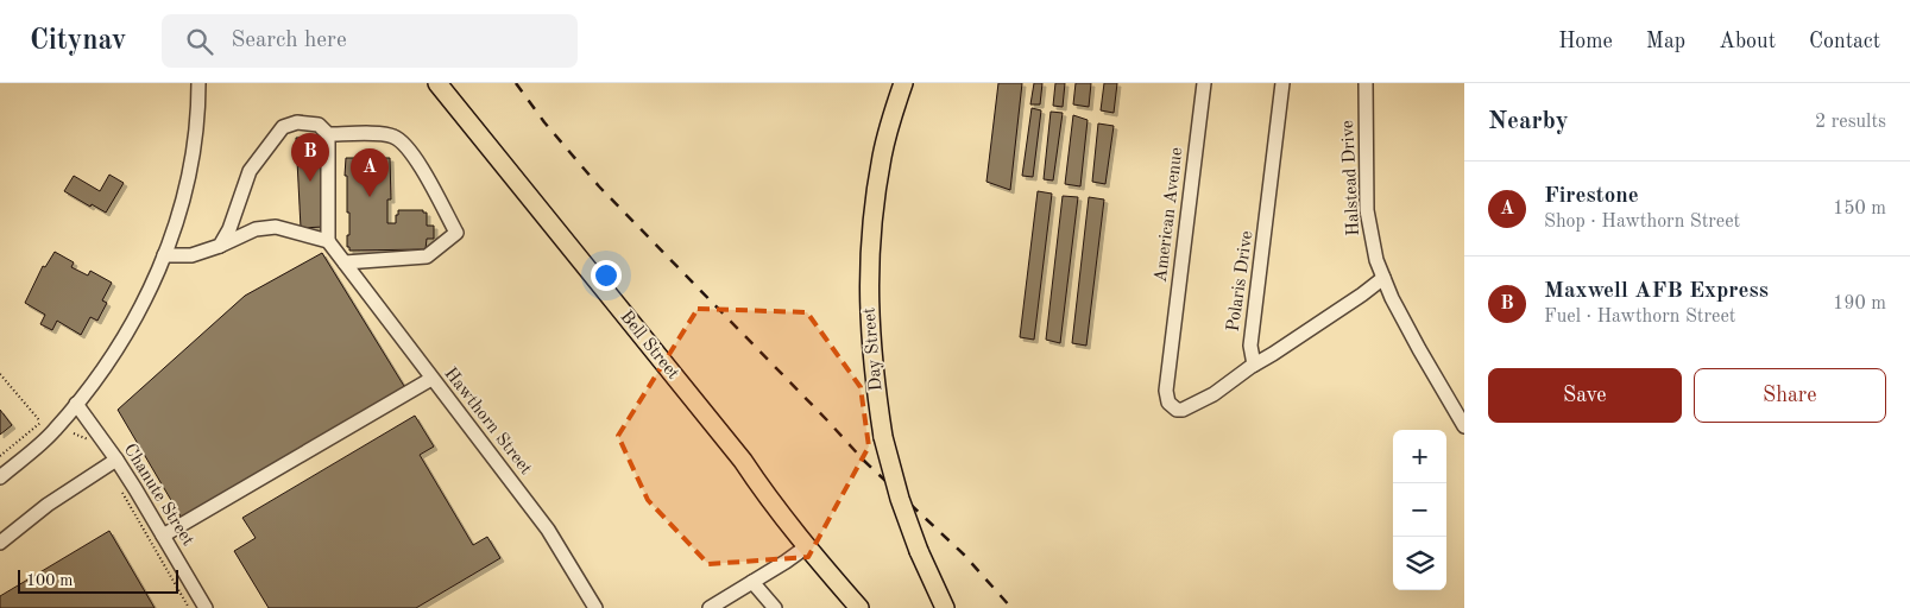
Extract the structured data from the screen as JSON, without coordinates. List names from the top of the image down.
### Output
{
  "streets": {
    "main road": ["Bell Street", "Day Street"],
    "street": [
      "Halstead Drive",
      "American Avenue",
      "Polaris Drive",
      "Hawthorn Street",
      "Chanute Street"
    ]
  },
  "crossings": [
    ["American Avenue", "Polaris Drive"]
  ],
  "scale_bar": "100 m",
  "page": {
    "header": "Citynav",
    "search": "Search here",
    "nav": [
      "Home",
      "Map",
      "About",
      "Contact"
    ],
    "heading": ["Nearby", "2 results"],
    "pins": ["B", "A"],
    "list": [
      {
        "mark": "A",
        "name": "Firestone",
        "note": "Shop · Hawthorn Street",
        "value": "150 m"
      },
      {
        "mark": "B",
        "name": "Maxwell AFB Express",
        "note": "Fuel · Hawthorn Street",
        "value": "190 m"
      }
    ],
    "buttons": ["Save", "Share"],
    "map_buttons": ["+", "−"],
    "scale": "100 m"
  }
}
